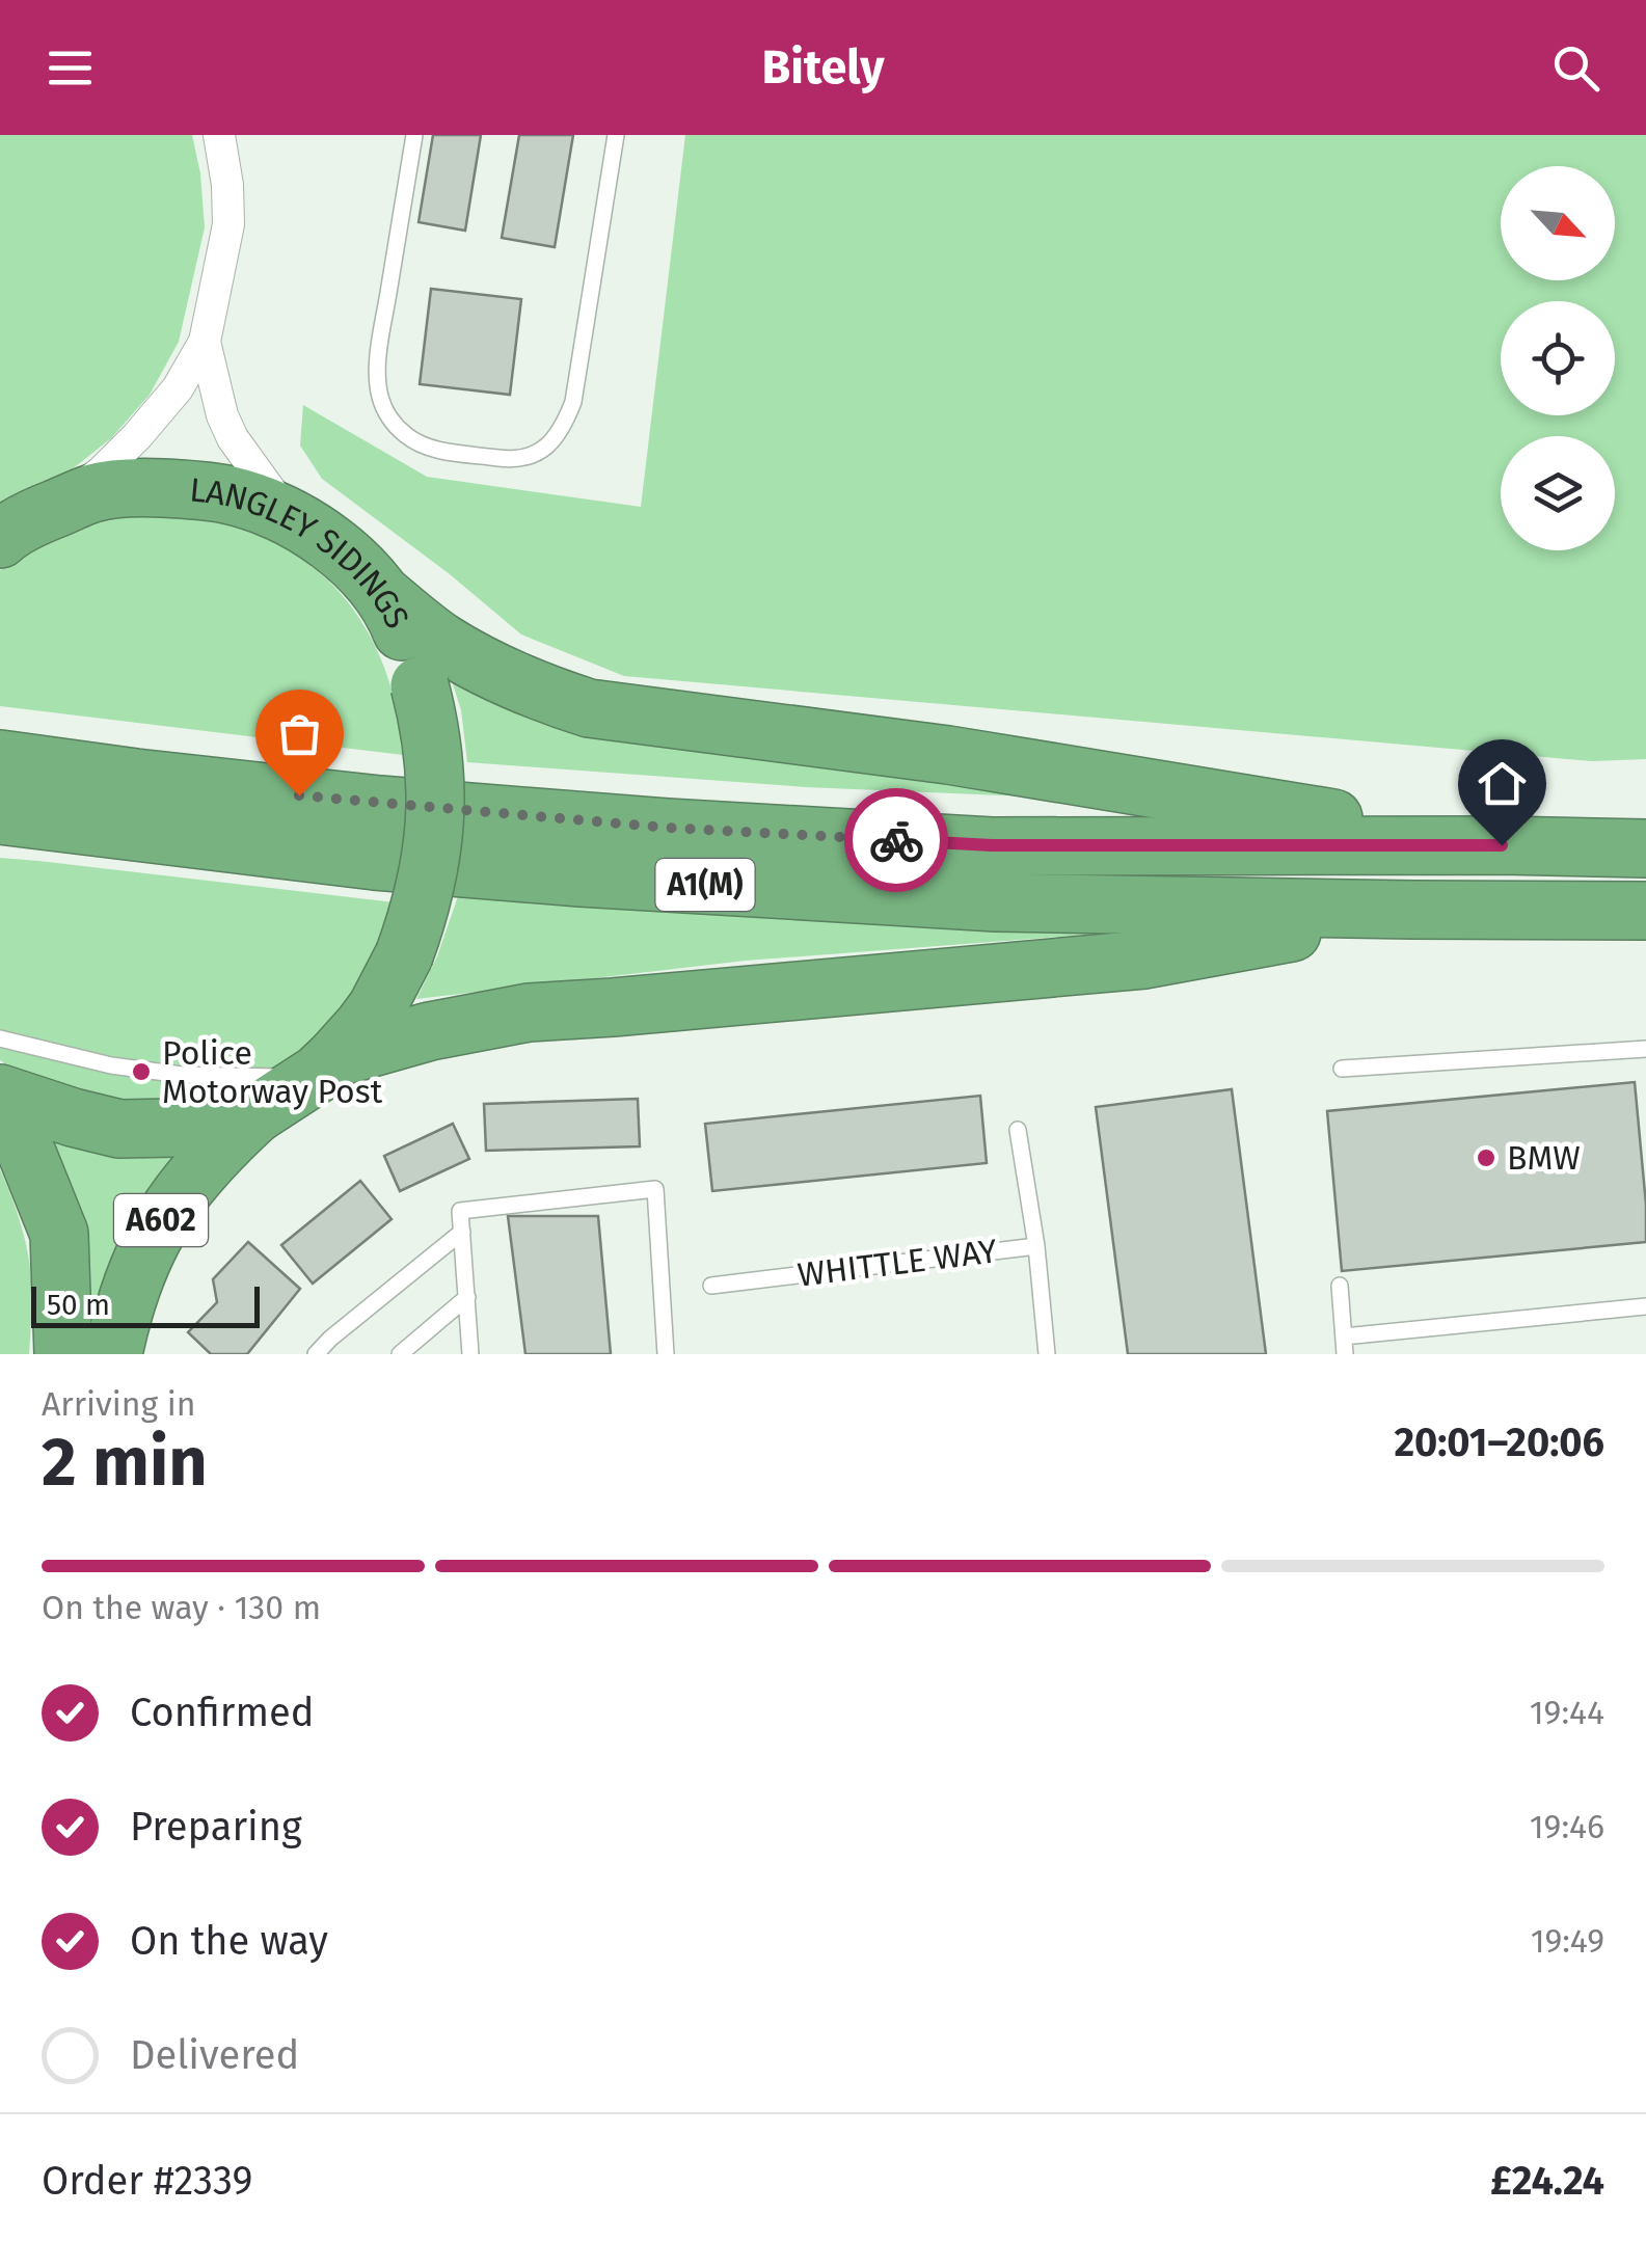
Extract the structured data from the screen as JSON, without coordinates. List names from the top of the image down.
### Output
{
  "streets": {
    "highway": ["LANGLEY SIDINGS", "A1(M)", "A602"],
    "lane": ["WHITTLE WAY"]
  },
  "crossings": [
    ["LANGLEY SIDINGS", "A1(M)"],
    ["LANGLEY SIDINGS", "A602"]
  ],
  "places": ["Police Motorway Post", "BMW"],
  "scale_bar": "50 m",
  "north": "bottom right",
  "page": {
    "header": "Bitely",
    "scale": "50 m",
    "heading": ["2 min", "Arriving in", "20:01–20:06"],
    "panel": ["Order #2339", "£24.24"],
    "bar": "On the way · 130 m",
    "list": [
      ["Confirmed", "19:44"],
      ["Preparing", "19:46"],
      ["On the way", "19:49"],
      "Delivered"
    ]
  }
}
